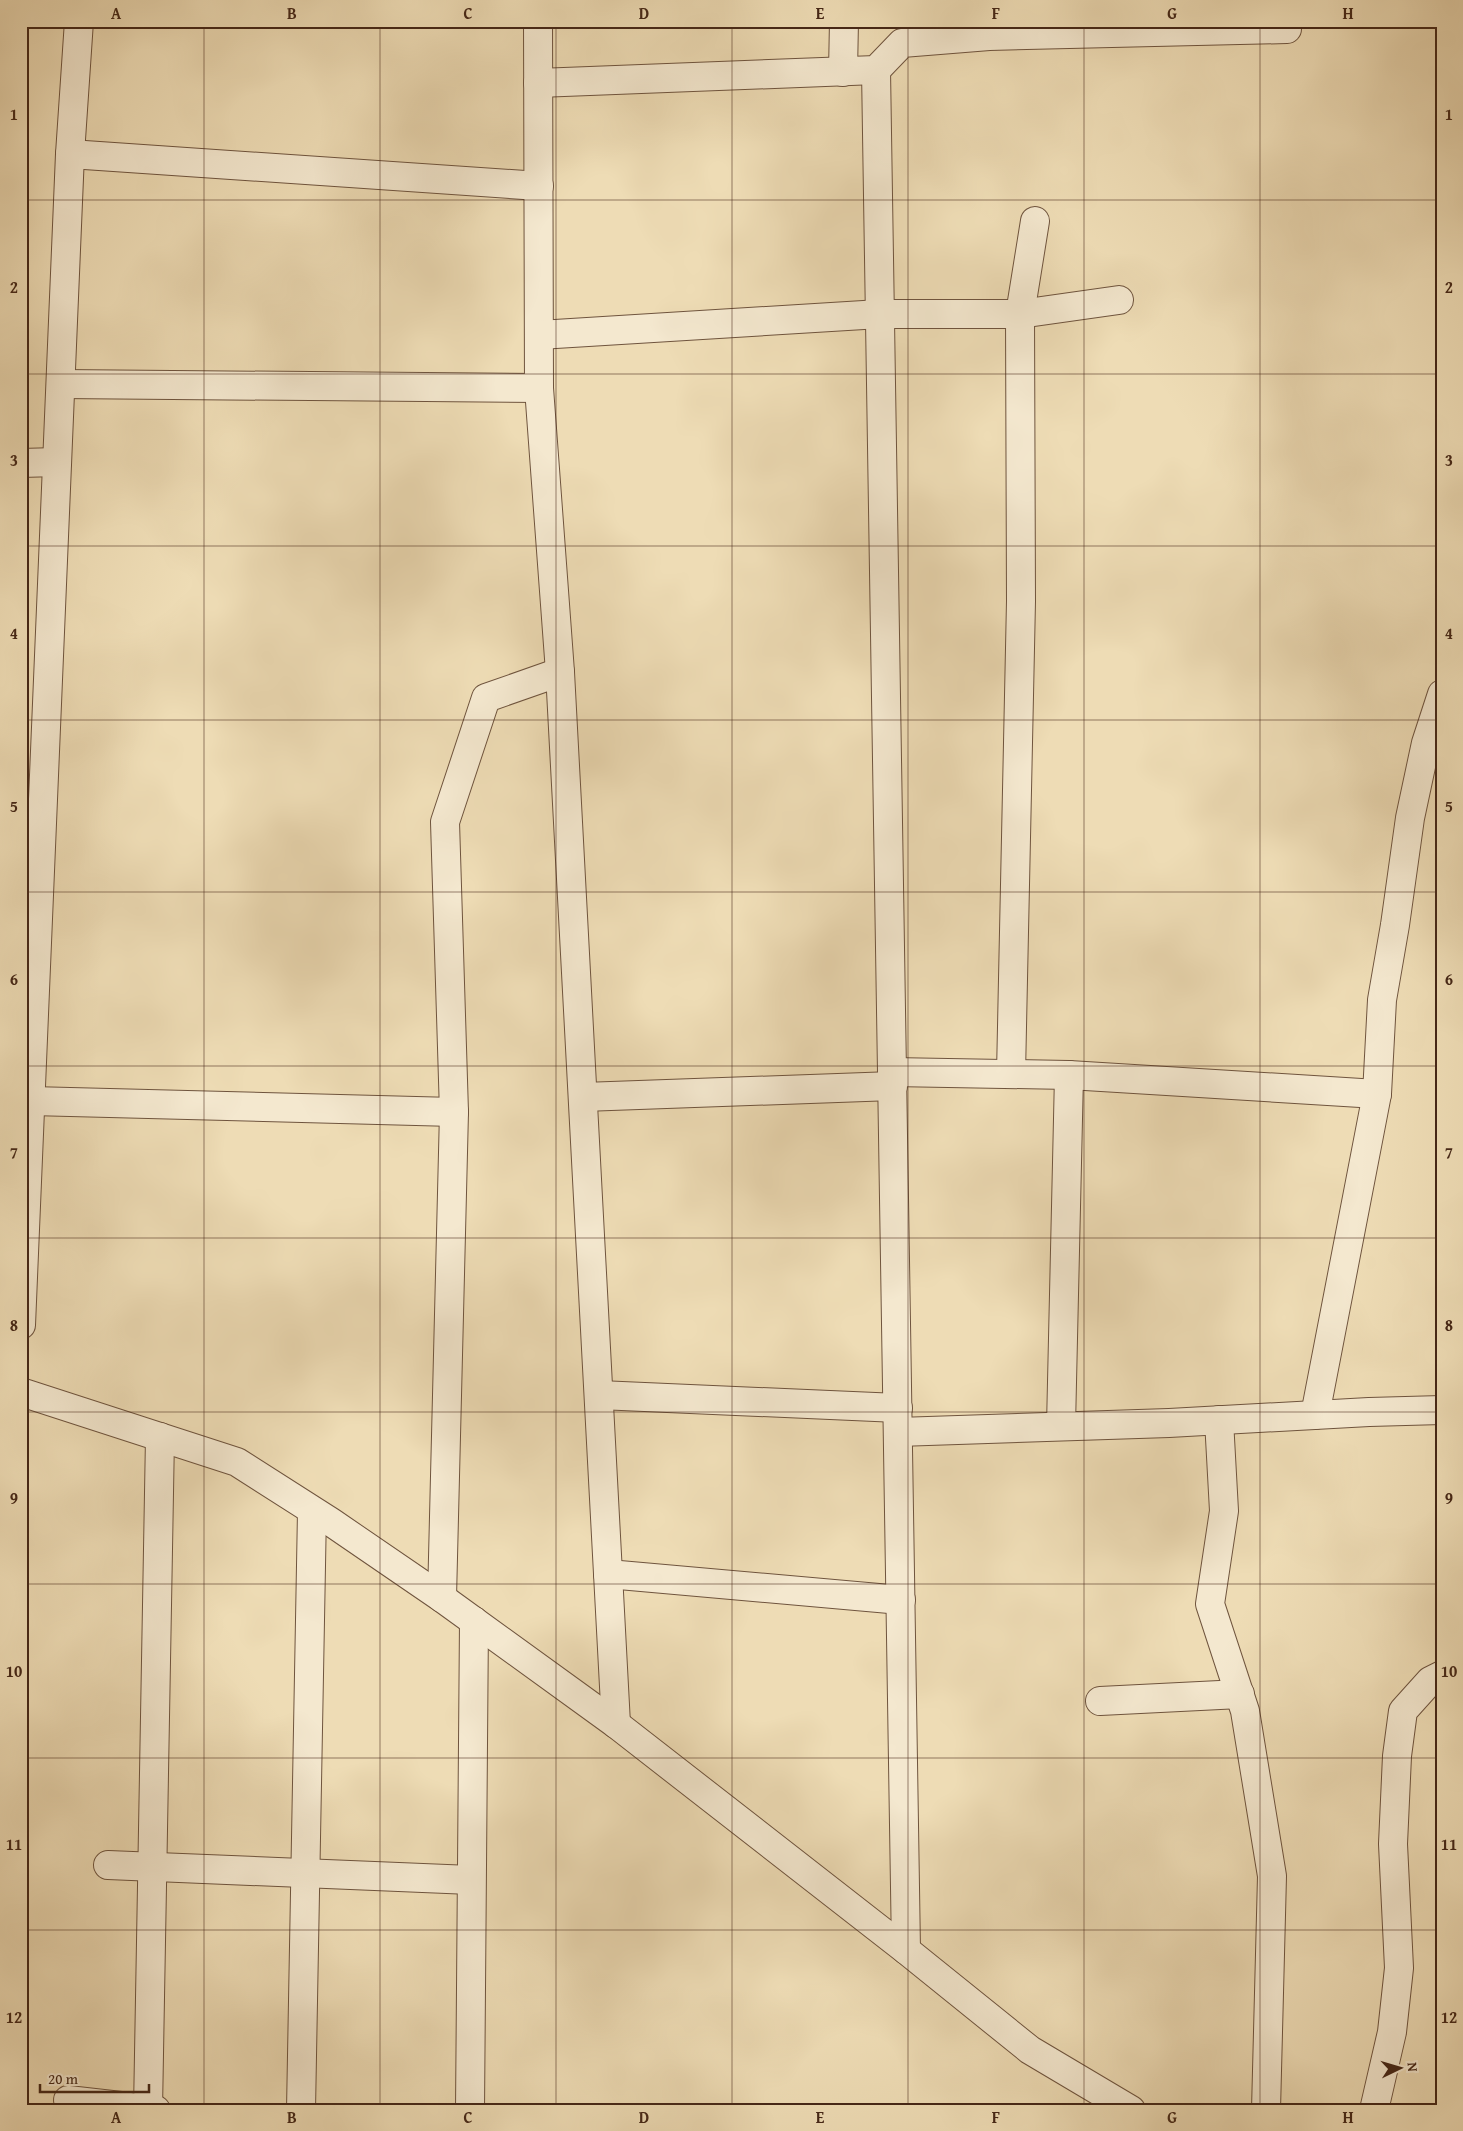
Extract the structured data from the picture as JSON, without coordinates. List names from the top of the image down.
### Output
{
  "scale_bar": "20 m",
  "north": "right",
  "grid": {
    "columns": [
      "A",
      "B",
      "C",
      "D",
      "E",
      "F",
      "G",
      "H"
    ],
    "rows": [
      "1",
      "2",
      "3",
      "4",
      "5",
      "6",
      "7",
      "8",
      "9",
      "10",
      "11",
      "12"
    ]
  }
}
